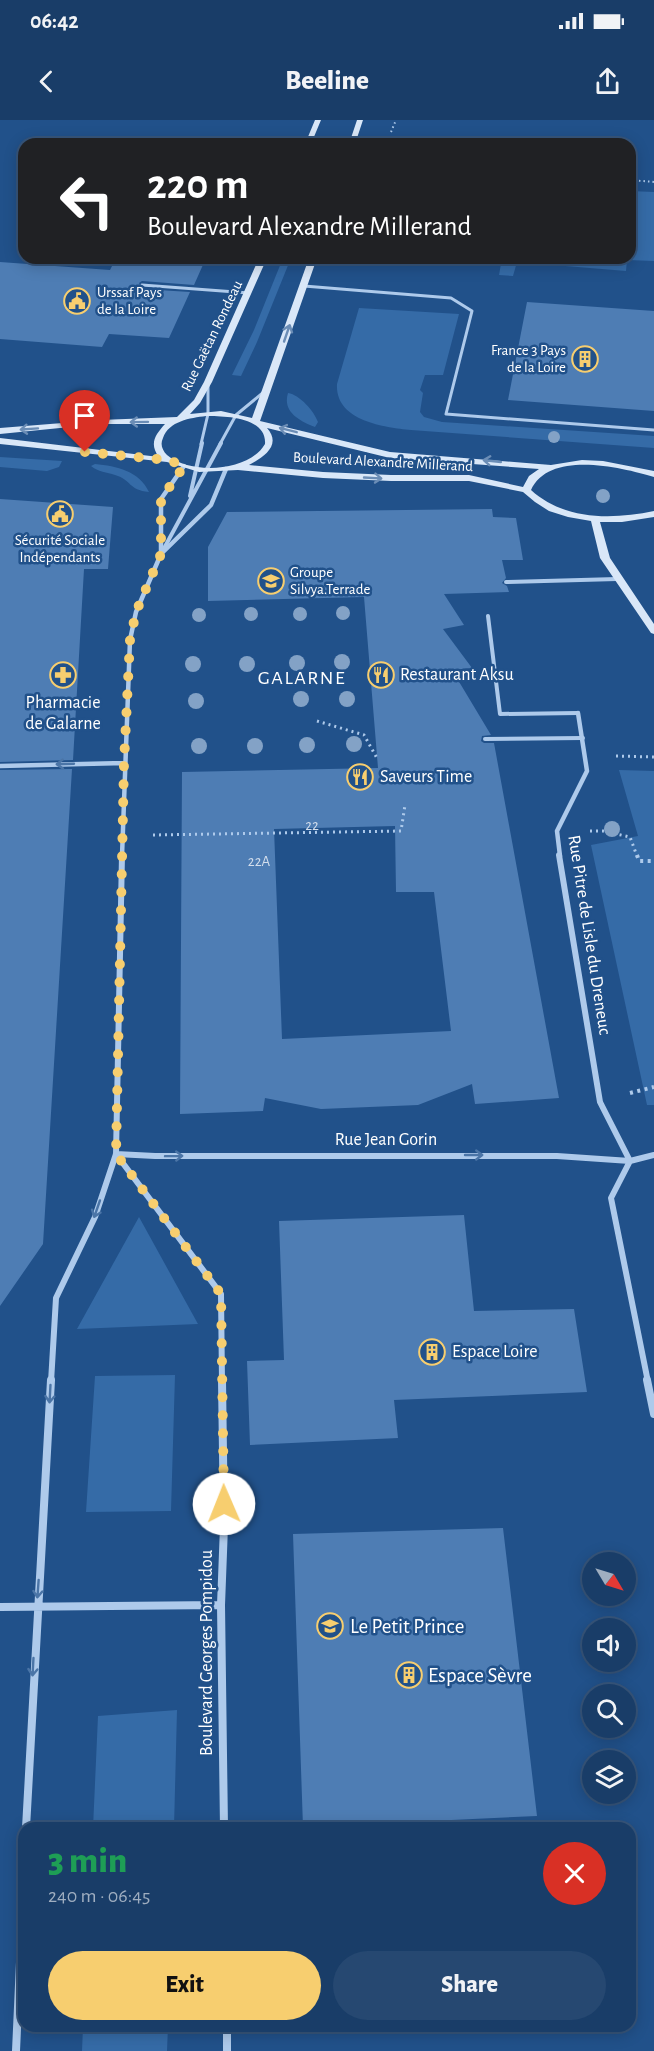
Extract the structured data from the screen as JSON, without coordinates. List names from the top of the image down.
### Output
{
  "streets": {
    "street": [
      "Rue Gaëtan Rondeau",
      "Boulevard Alexandre Millerand",
      "Rue Pitre de Lisle du Dreneuc",
      "Rue Jean Gorin",
      "Boulevard Georges Pompidou"
    ]
  },
  "crossings": [
    ["Rue Gaëtan Rondeau", "Boulevard Alexandre Millerand"],
    ["Rue Pitre de Lisle du Dreneuc", "Rue Jean Gorin"],
    ["Rue Jean Gorin", "Boulevard Georges Pompidou"]
  ],
  "one_way": ["Rue Jean Gorin"],
  "districts": ["GALARNE"],
  "places": {
    "public building": ["Urssaf Pays de la Loire", "Sécurité Sociale Indépendants"],
    "building": ["France 3 Pays de la Loire", "Espace Loire", "Espace Sèvre"],
    "school or university": ["Groupe Silvya.Terrade", "Le Petit Prince"],
    "pharmacy": ["Pharmacie de Galarne"],
    "restaurant": ["Restaurant Aksu", "Saveurs Time"]
  },
  "house_numbers": ["22", "22A"],
  "north": "bottom right",
  "page": {
    "status": "06:42",
    "header": "Beeline",
    "turn": ["220 m", "Boulevard Alexandre Millerand"],
    "heading": ["3 min", "240 m · 06:45"],
    "buttons": ["Exit", "Share"]
  }
}
